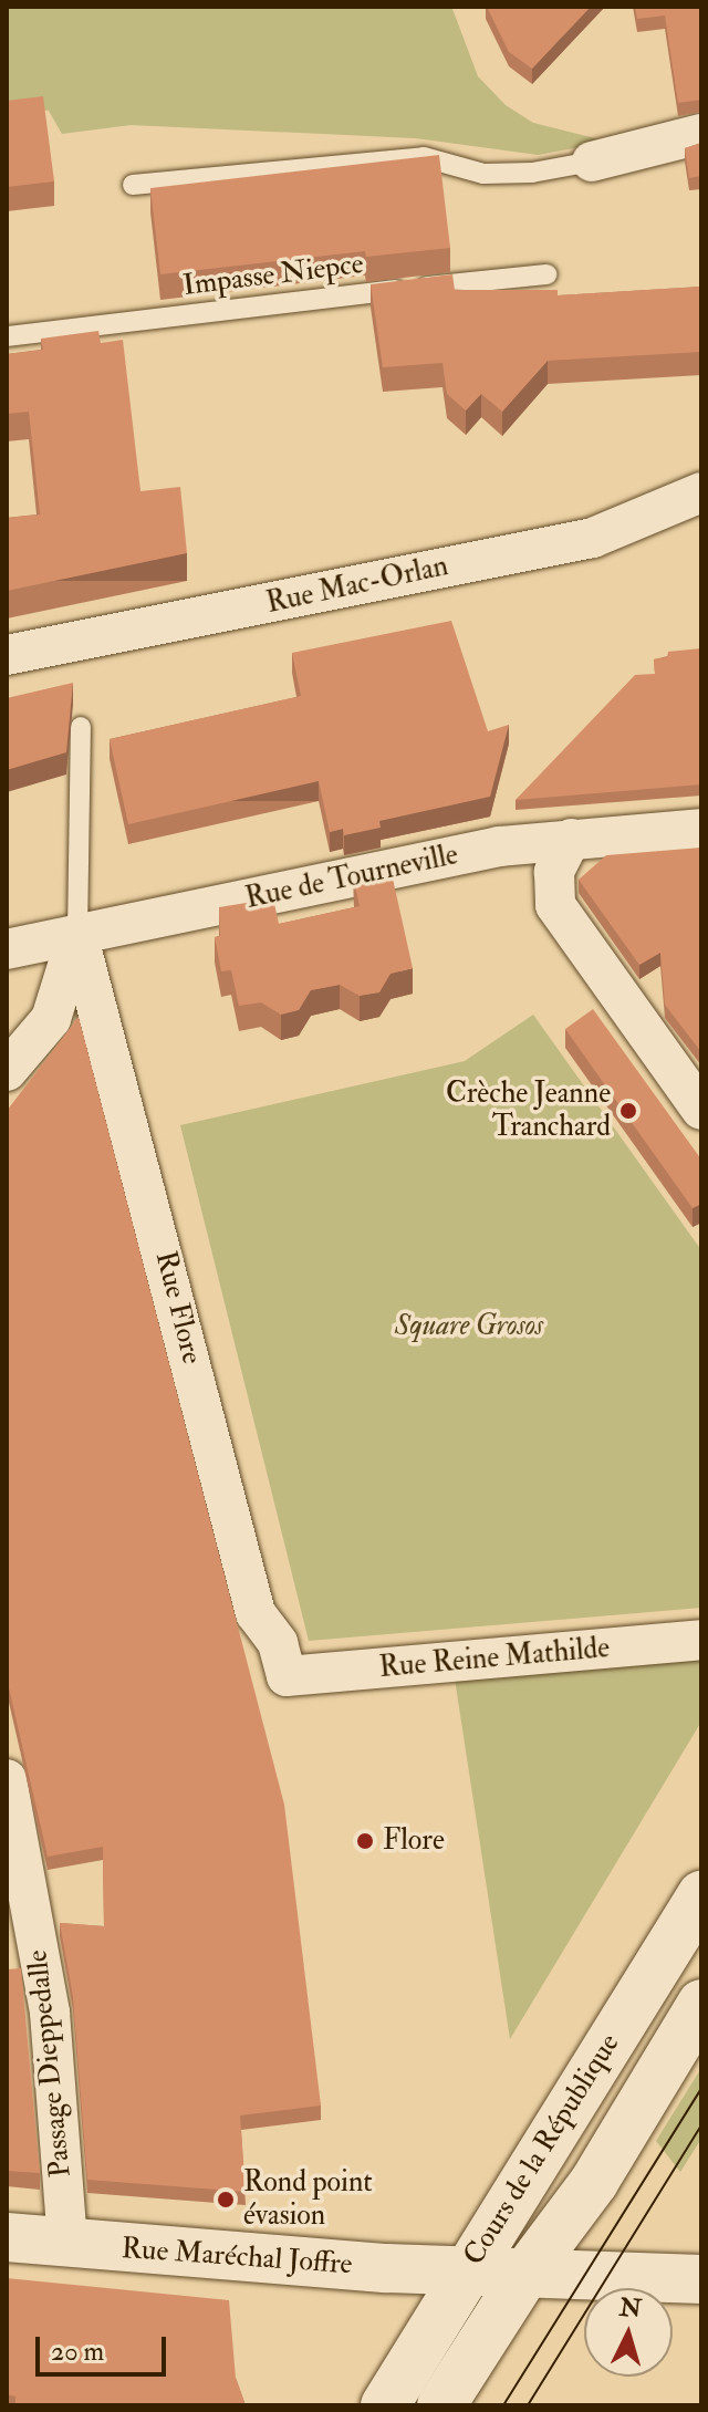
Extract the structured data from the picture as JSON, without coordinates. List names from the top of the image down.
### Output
{
  "streets": {
    "main road": ["Cours de la République", "Rue Maréchal Joffre"],
    "street": [
      "Rue Mac-Orlan",
      "Rue de Tourneville",
      "Rue Flore",
      "Rue Reine Mathilde",
      "Passage Dieppedalle"
    ],
    "lane": ["Impasse Niepce"]
  },
  "crossings": [
    ["Rue de Tourneville", "Rue Flore"],
    ["Rue Flore", "Rue Reine Mathilde"],
    ["Passage Dieppedalle", "Rue Maréchal Joffre"],
    ["Cours de la République", "Rue Maréchal Joffre"]
  ],
  "parks": ["Square Grosos"],
  "places": ["Crèche Jeanne Tranchard", "Flore", "Rond point évasion"],
  "scale_bar": "20 m",
  "north": "top"
}
